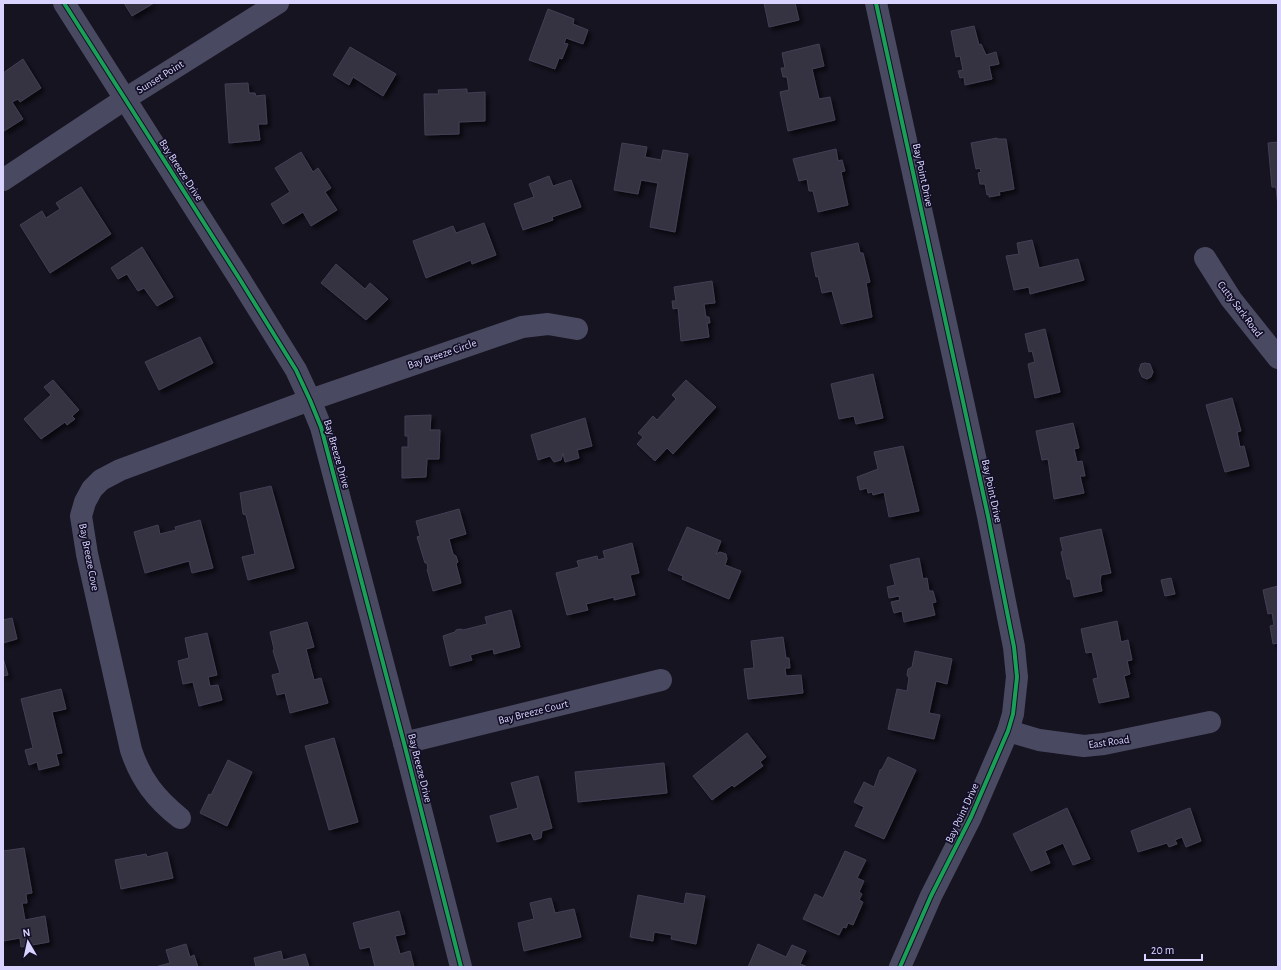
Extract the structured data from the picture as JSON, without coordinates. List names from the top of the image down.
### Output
{
  "streets": {
    "street": [
      "Sunset Point",
      "Bay Breeze Drive",
      "Bay Point Drive",
      "Cutty Sark Road",
      "Bay Breeze Circle",
      "Bay Breeze Cove",
      "Bay Breeze Court",
      "East Road"
    ]
  },
  "crossings": [
    ["Sunset Point", "Bay Breeze Drive"],
    ["Bay Breeze Drive", "Bay Breeze Circle"],
    ["Bay Breeze Drive", "Bay Breeze Cove"],
    ["Bay Breeze Drive", "Bay Breeze Court"],
    ["Bay Point Drive", "East Road"],
    ["Bay Breeze Circle", "Bay Breeze Cove"]
  ],
  "scale_bar": "20 m",
  "north": "top"
}
